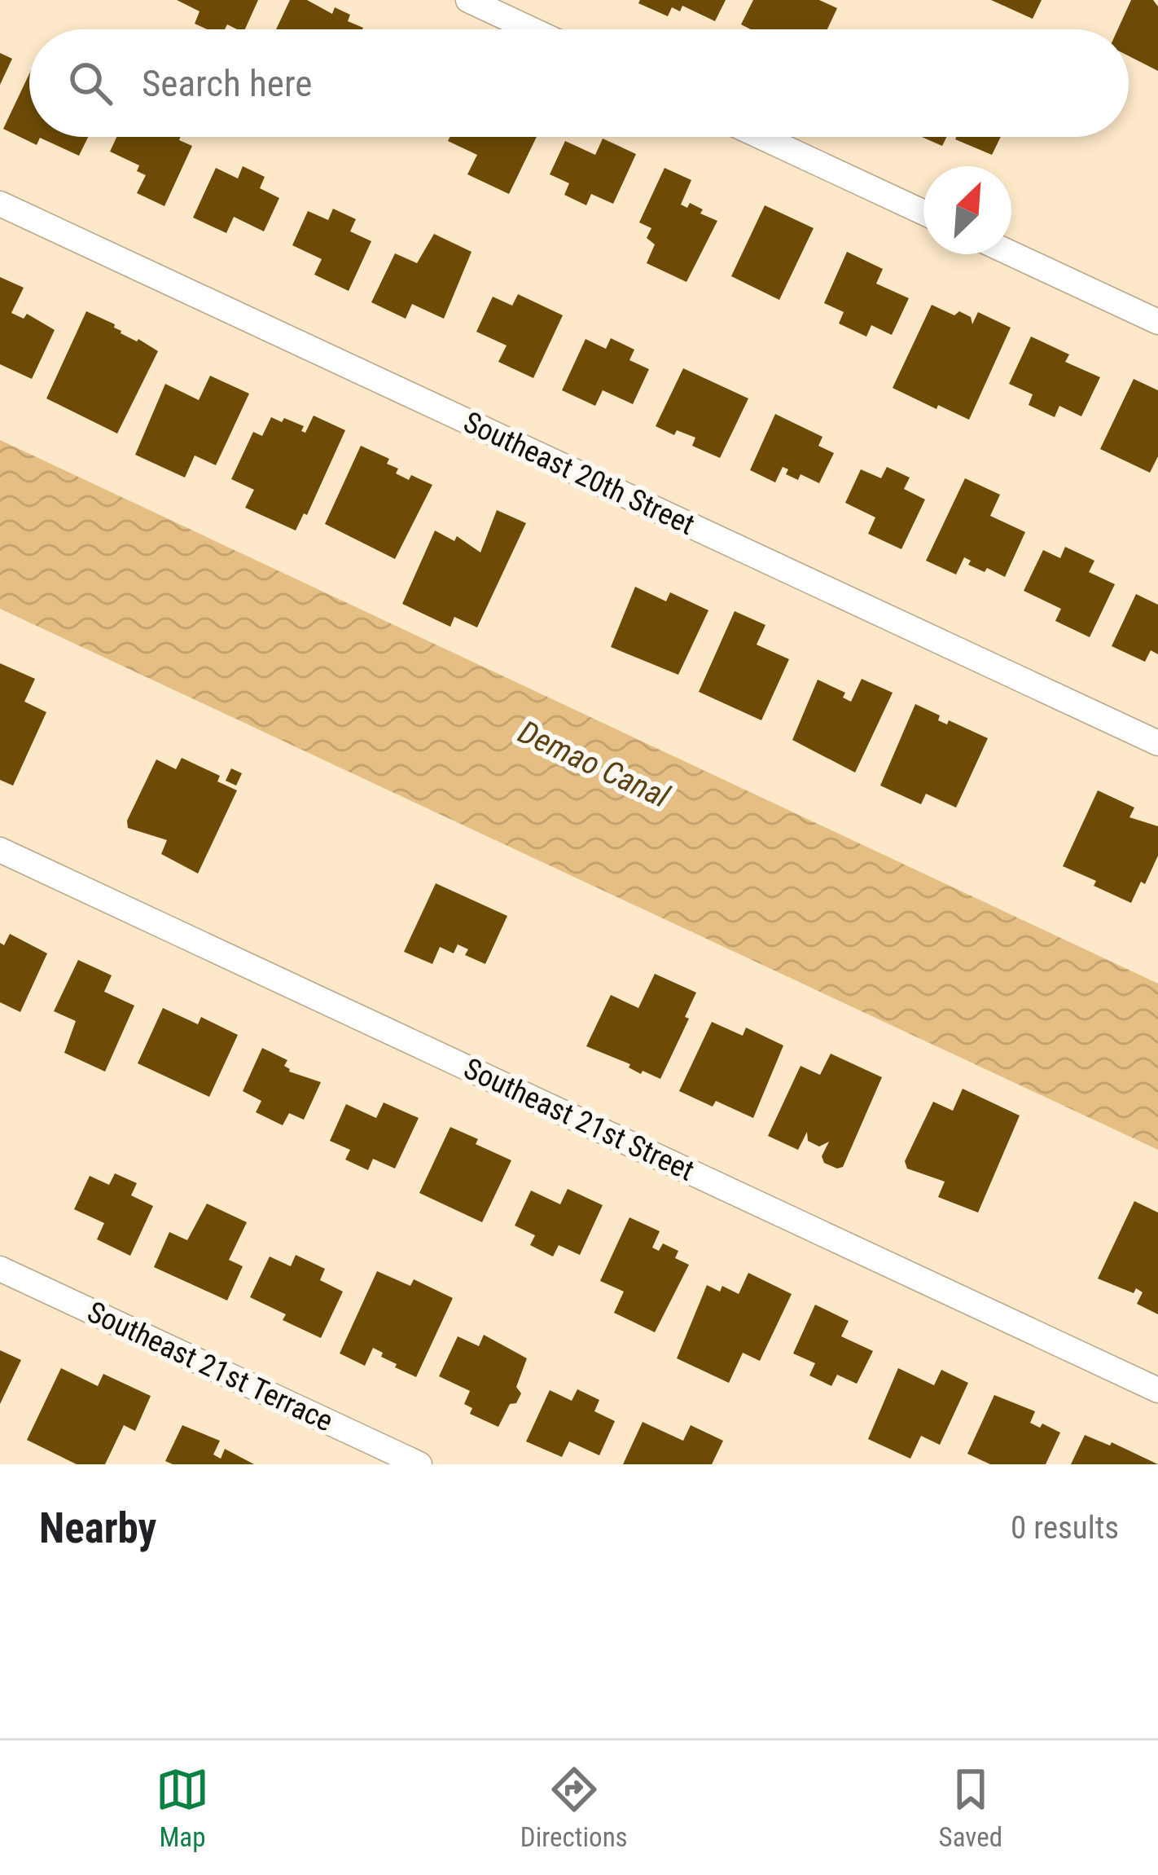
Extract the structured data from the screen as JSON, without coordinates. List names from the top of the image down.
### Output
{
  "streets": {
    "street": ["Southeast 20th Street", "Southeast 21st Street", "Southeast 21st Terrace"]
  },
  "water": ["Demao Canal"],
  "north": "top right",
  "page": {
    "search": "Search here",
    "heading": ["Nearby", "0 results"],
    "nav": ["Map", "Directions", "Saved"]
  }
}
